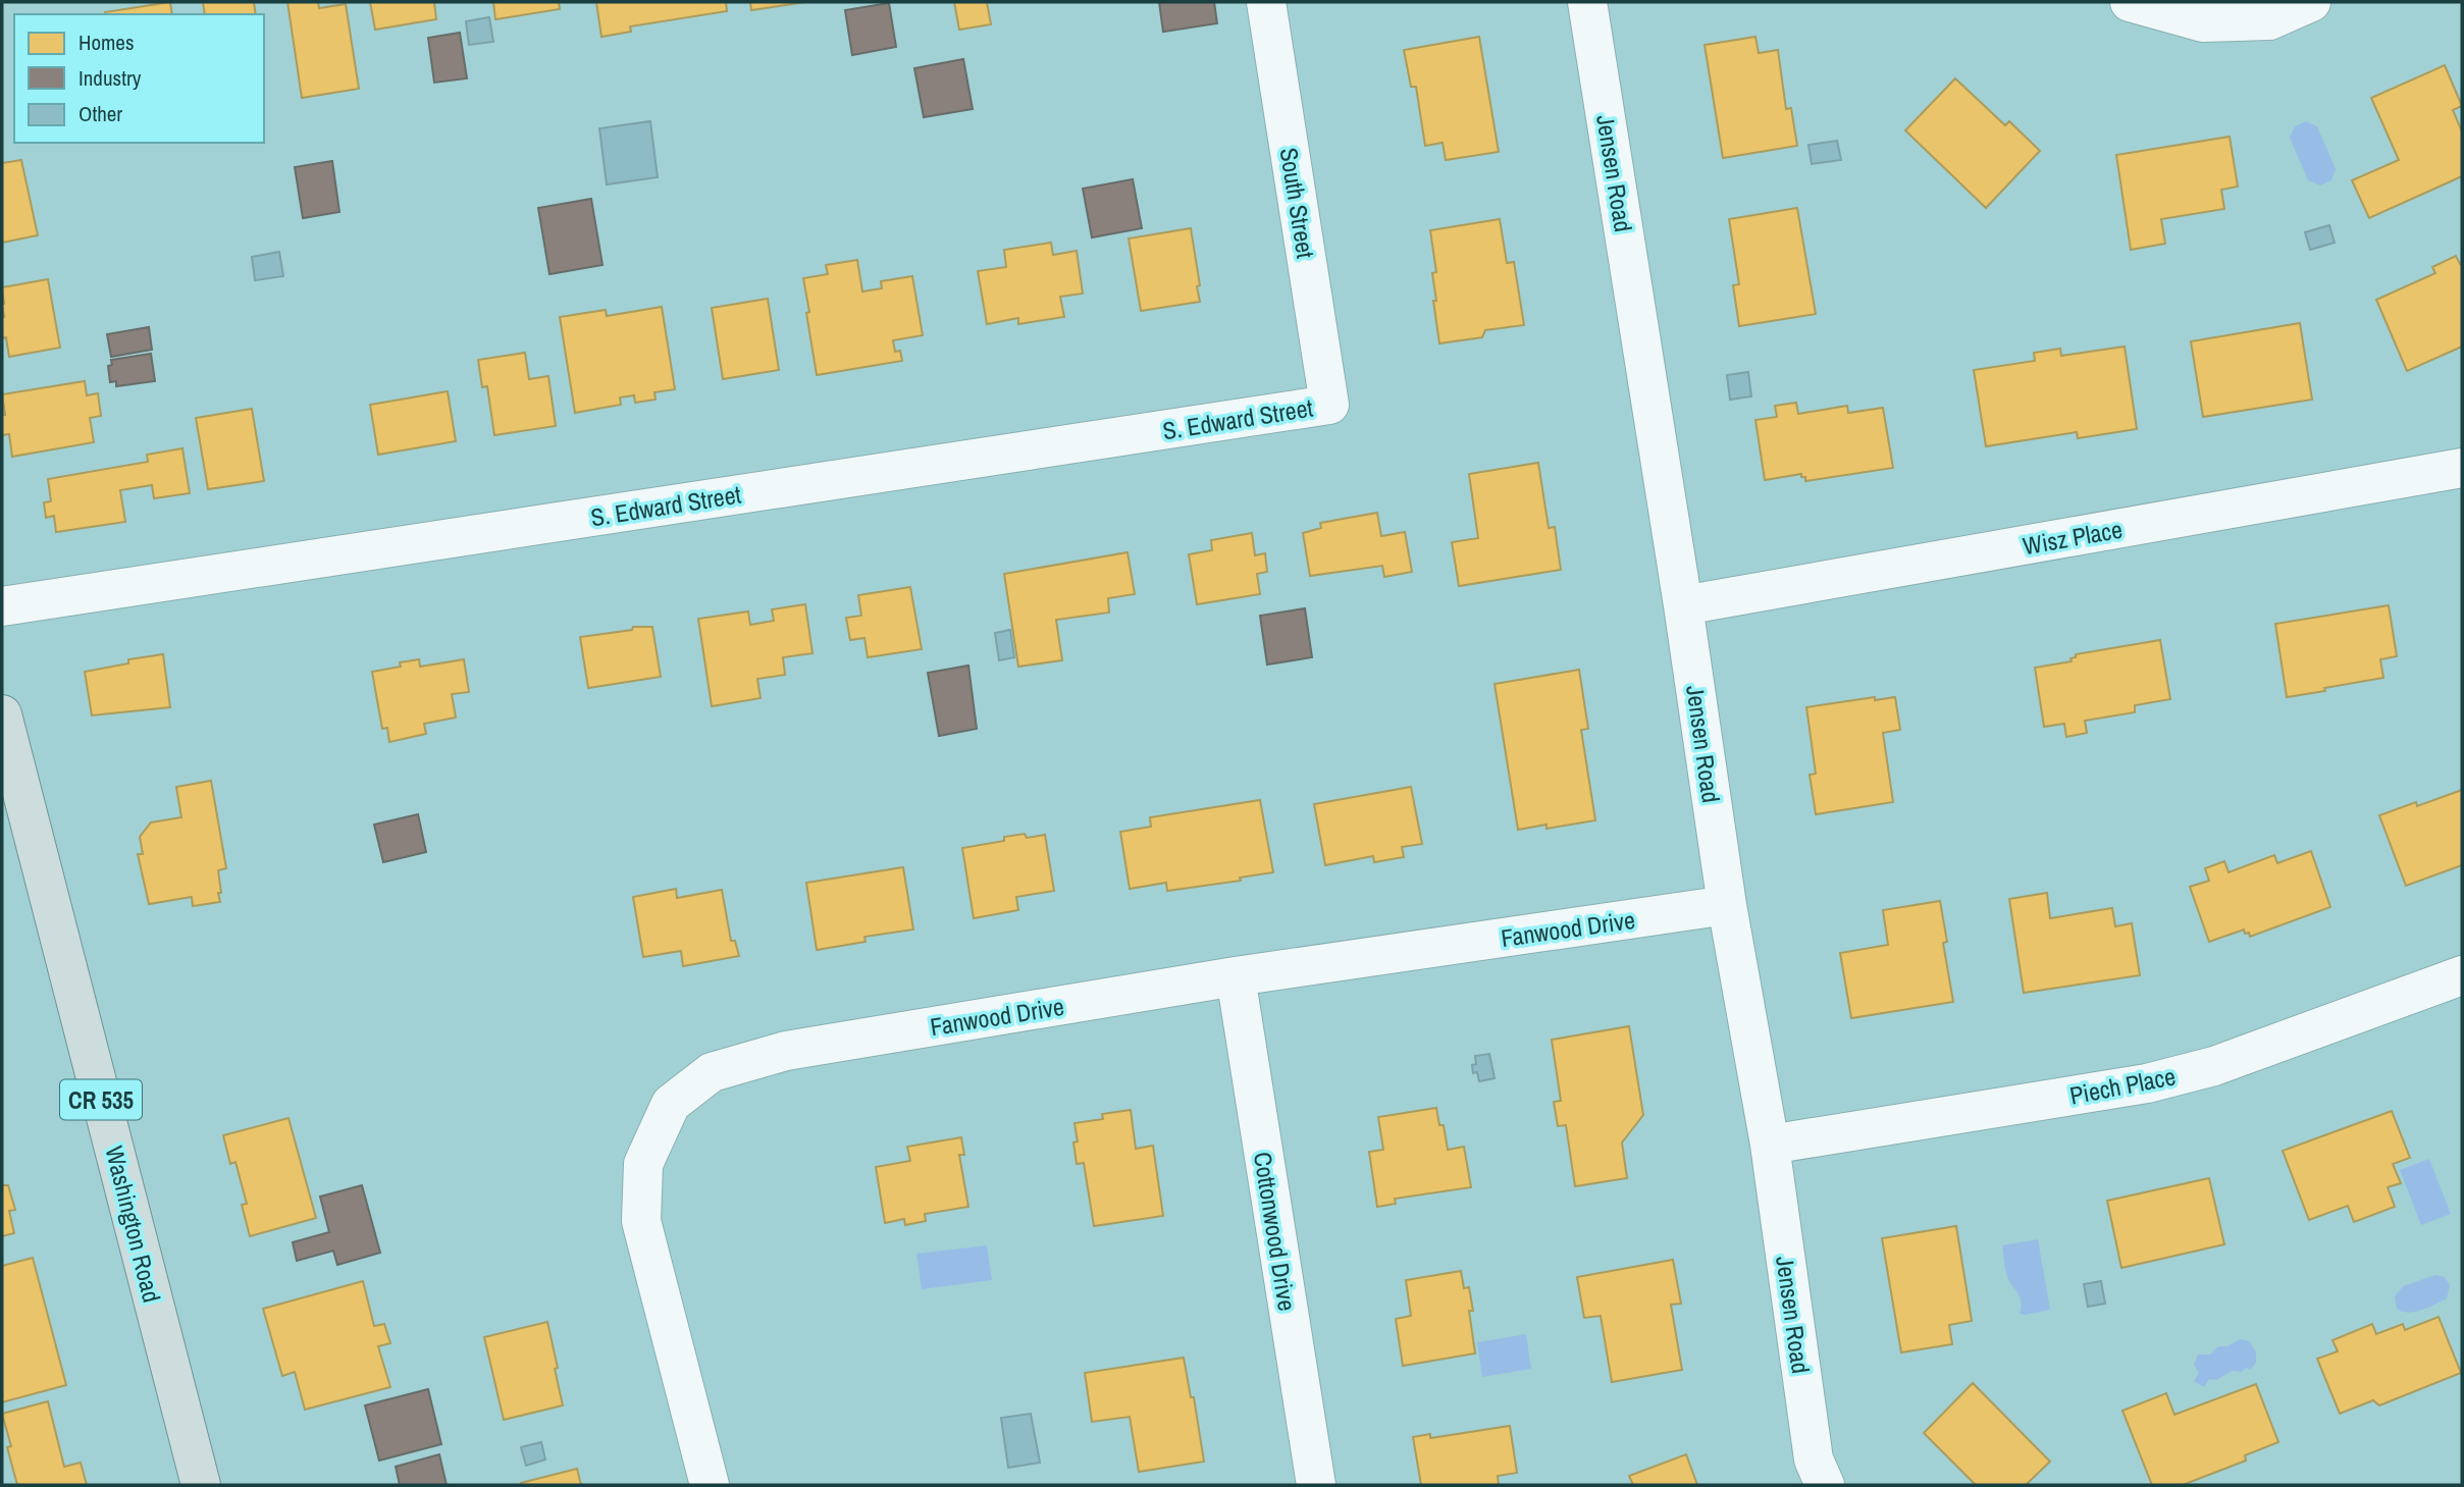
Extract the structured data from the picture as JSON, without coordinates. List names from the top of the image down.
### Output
{
  "streets": {
    "main road": ["CR 535", "Washington Road"],
    "street": [
      "Jensen Road",
      "South Street",
      "S. Edward Street",
      "Wisz Place",
      "Fanwood Drive",
      "Piech Place",
      "Cottonwood Drive"
    ]
  },
  "crossings": [
    ["Jensen Road", "Wisz Place"],
    ["Jensen Road", "Fanwood Drive"],
    ["Jensen Road", "Piech Place"],
    ["South Street", "S. Edward Street"],
    ["Fanwood Drive", "Cottonwood Drive"]
  ],
  "legend": ["Homes", "Industry", "Other"]
}
